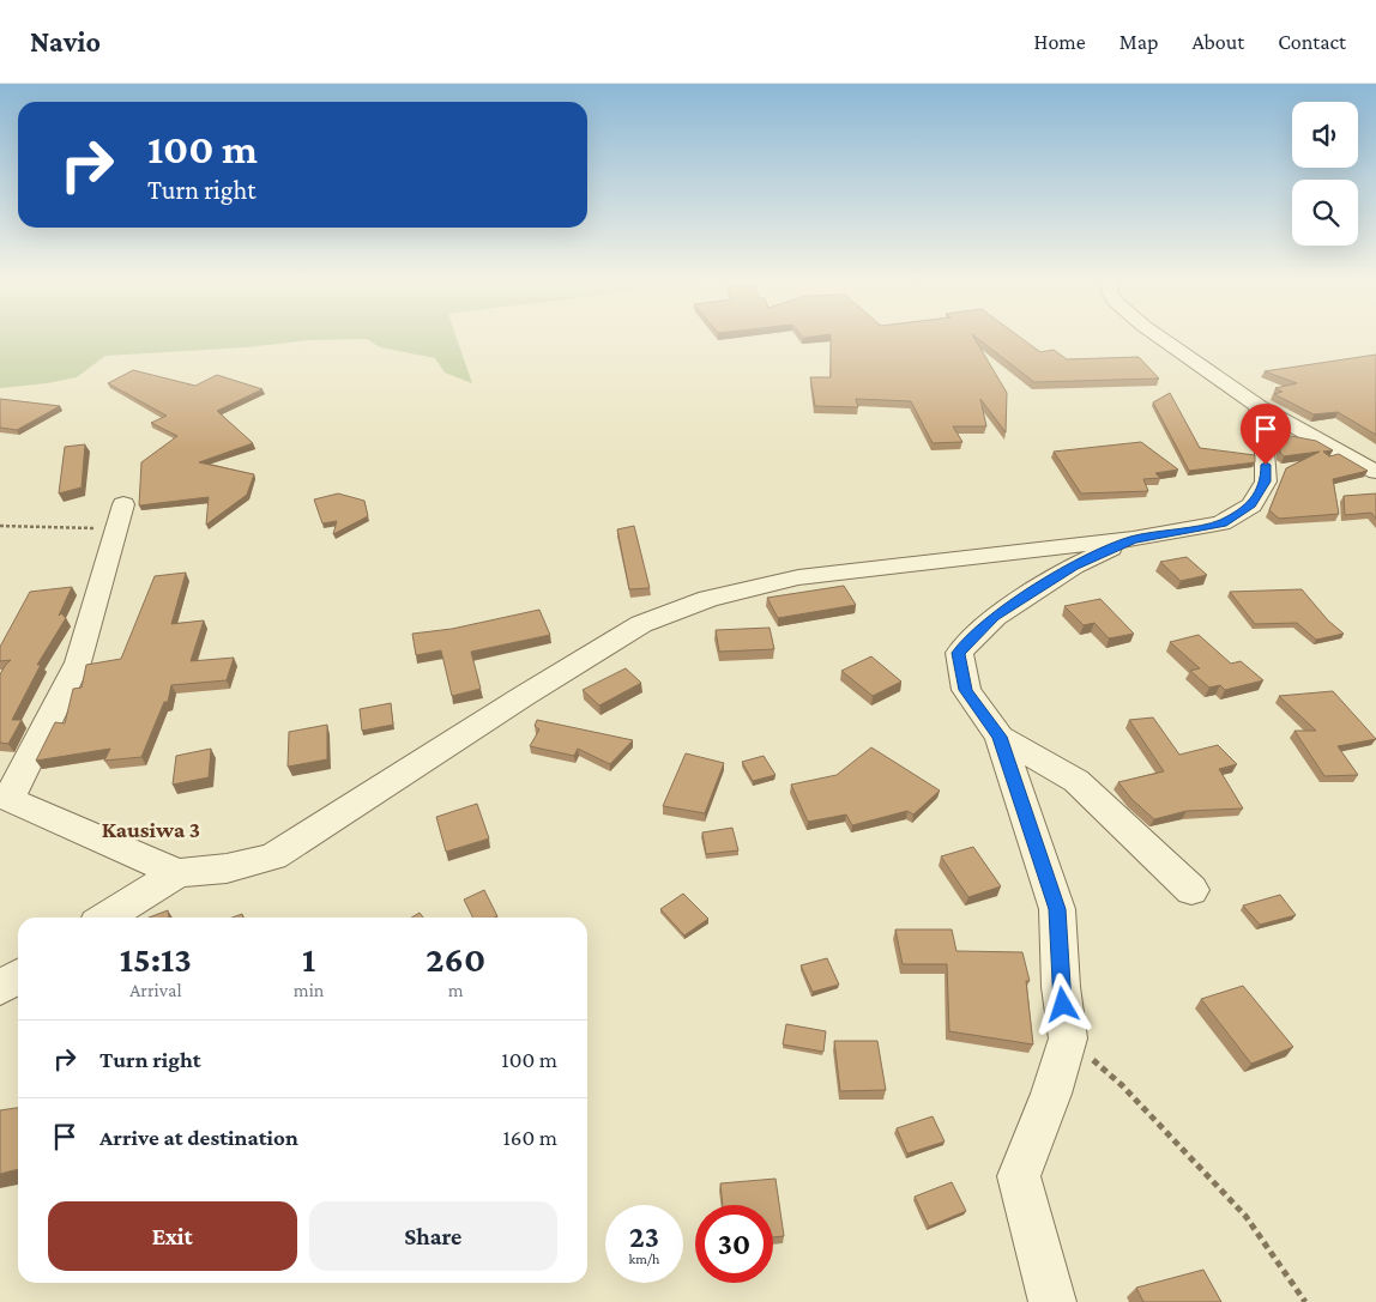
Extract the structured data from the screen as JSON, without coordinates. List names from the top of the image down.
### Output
{
  "districts": ["Kausiwa 3"],
  "page": {
    "header": "Navio",
    "nav": [
      "Home",
      "Map",
      "About",
      "Contact"
    ],
    "turn": ["100 m", "Turn right"],
    "eta": [
      "15:13",
      "Arrival",
      "1",
      "min",
      "260",
      "m"
    ],
    "list": [
      {
        "name": "Turn right",
        "value": "100 m"
      },
      {
        "name": "Arrive at destination",
        "value": "160 m"
      }
    ],
    "buttons": ["Exit", "Share"],
    "speed": "23 km/h",
    "limit": "30"
  }
}
